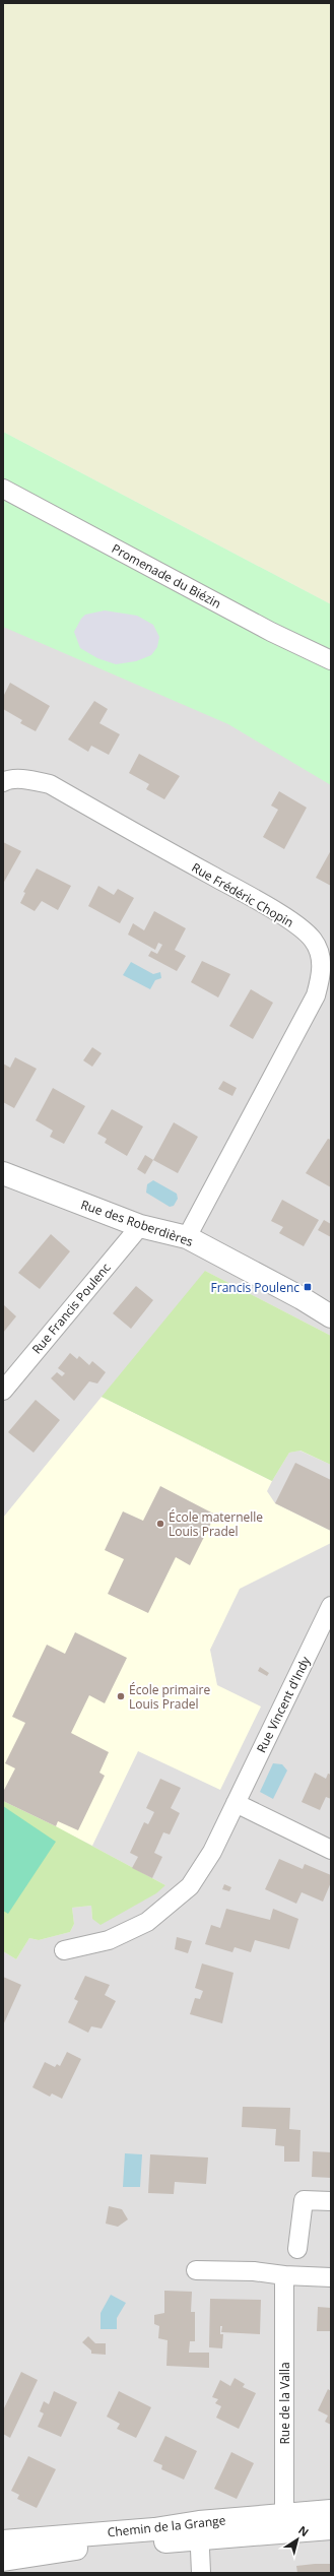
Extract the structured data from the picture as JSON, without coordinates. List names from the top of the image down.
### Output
{
  "streets": {
    "street": [
      "Promenade du Biézin",
      "Rue Frédéric Chopin",
      "Rue des Roberdières",
      "Rue Francis Poulenc",
      "Rue Vincent d'Indy",
      "Rue de la Valla",
      "Chemin de la Grange"
    ]
  },
  "crossings": [
    ["Rue Frédéric Chopin", "Rue des Roberdières"],
    ["Rue des Roberdières", "Rue Francis Poulenc"],
    ["Rue de la Valla", "Chemin de la Grange"]
  ],
  "places": {
    "transit": ["Francis Poulenc"],
    "other": ["École maternelle Louis Pradel", "École primaire Louis Pradel"]
  },
  "north": "top right"
}
